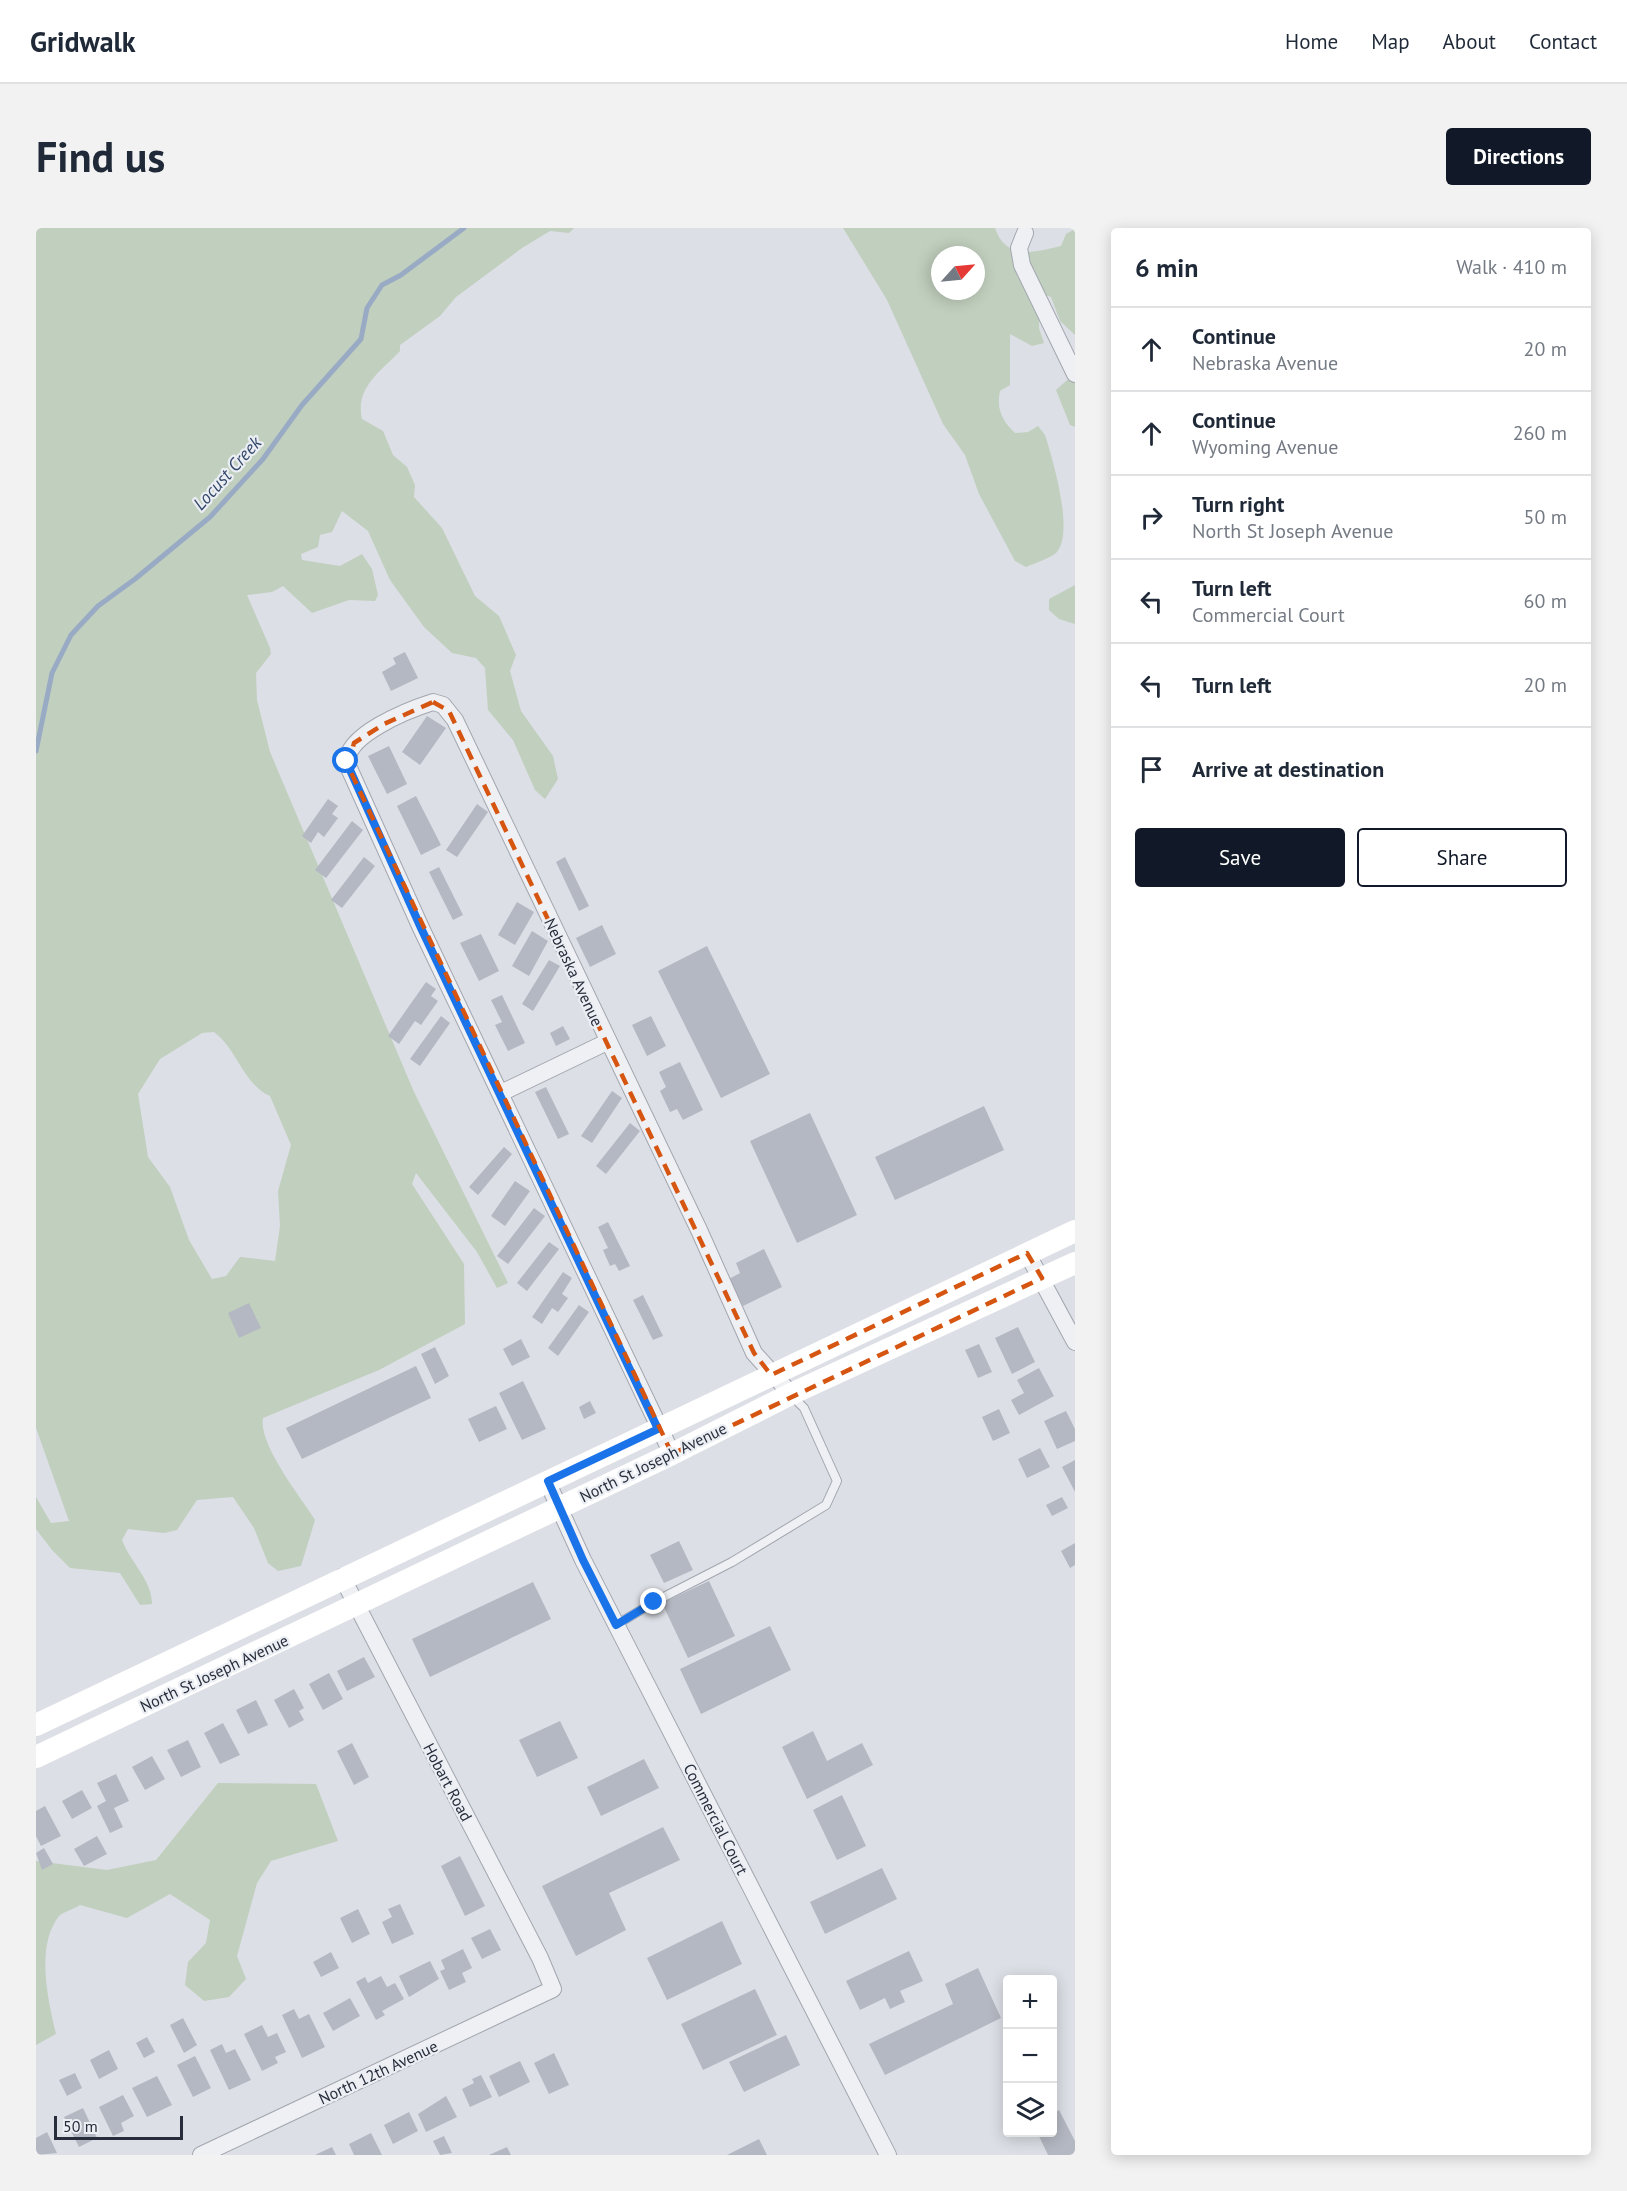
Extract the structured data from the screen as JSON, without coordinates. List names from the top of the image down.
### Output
{
  "streets": {
    "main road": ["North St Joseph Avenue"],
    "street": [
      "Nebraska Avenue",
      "Hobart Road",
      "Commercial Court",
      "North 12th Avenue"
    ]
  },
  "crossings": [
    ["Nebraska Avenue", "North St Joseph Avenue"],
    ["North St Joseph Avenue", "Hobart Road"],
    ["North St Joseph Avenue", "Commercial Court"],
    ["Hobart Road", "North 12th Avenue"]
  ],
  "water": ["Locust Creek"],
  "scale_bar": "50 m",
  "north": "top right",
  "page": {
    "header": "Gridwalk",
    "nav": [
      "Home",
      "Map",
      "About",
      "Contact"
    ],
    "buttons": [
      "Directions",
      ["Save", "Share"]
    ],
    "title": "Find us",
    "heading": ["6 min", "Walk · 410 m"],
    "list": [
      ["Continue", "Nebraska Avenue", "20 m"],
      ["Continue", "Wyoming Avenue", "260 m"],
      ["Turn right", "North St Joseph Avenue", "50 m"],
      ["Turn left", "Commercial Court", "60 m"],
      ["Turn left", "20 m"],
      "Arrive at destination"
    ],
    "map_buttons": ["+", "−"],
    "scale": "50 m"
  }
}
